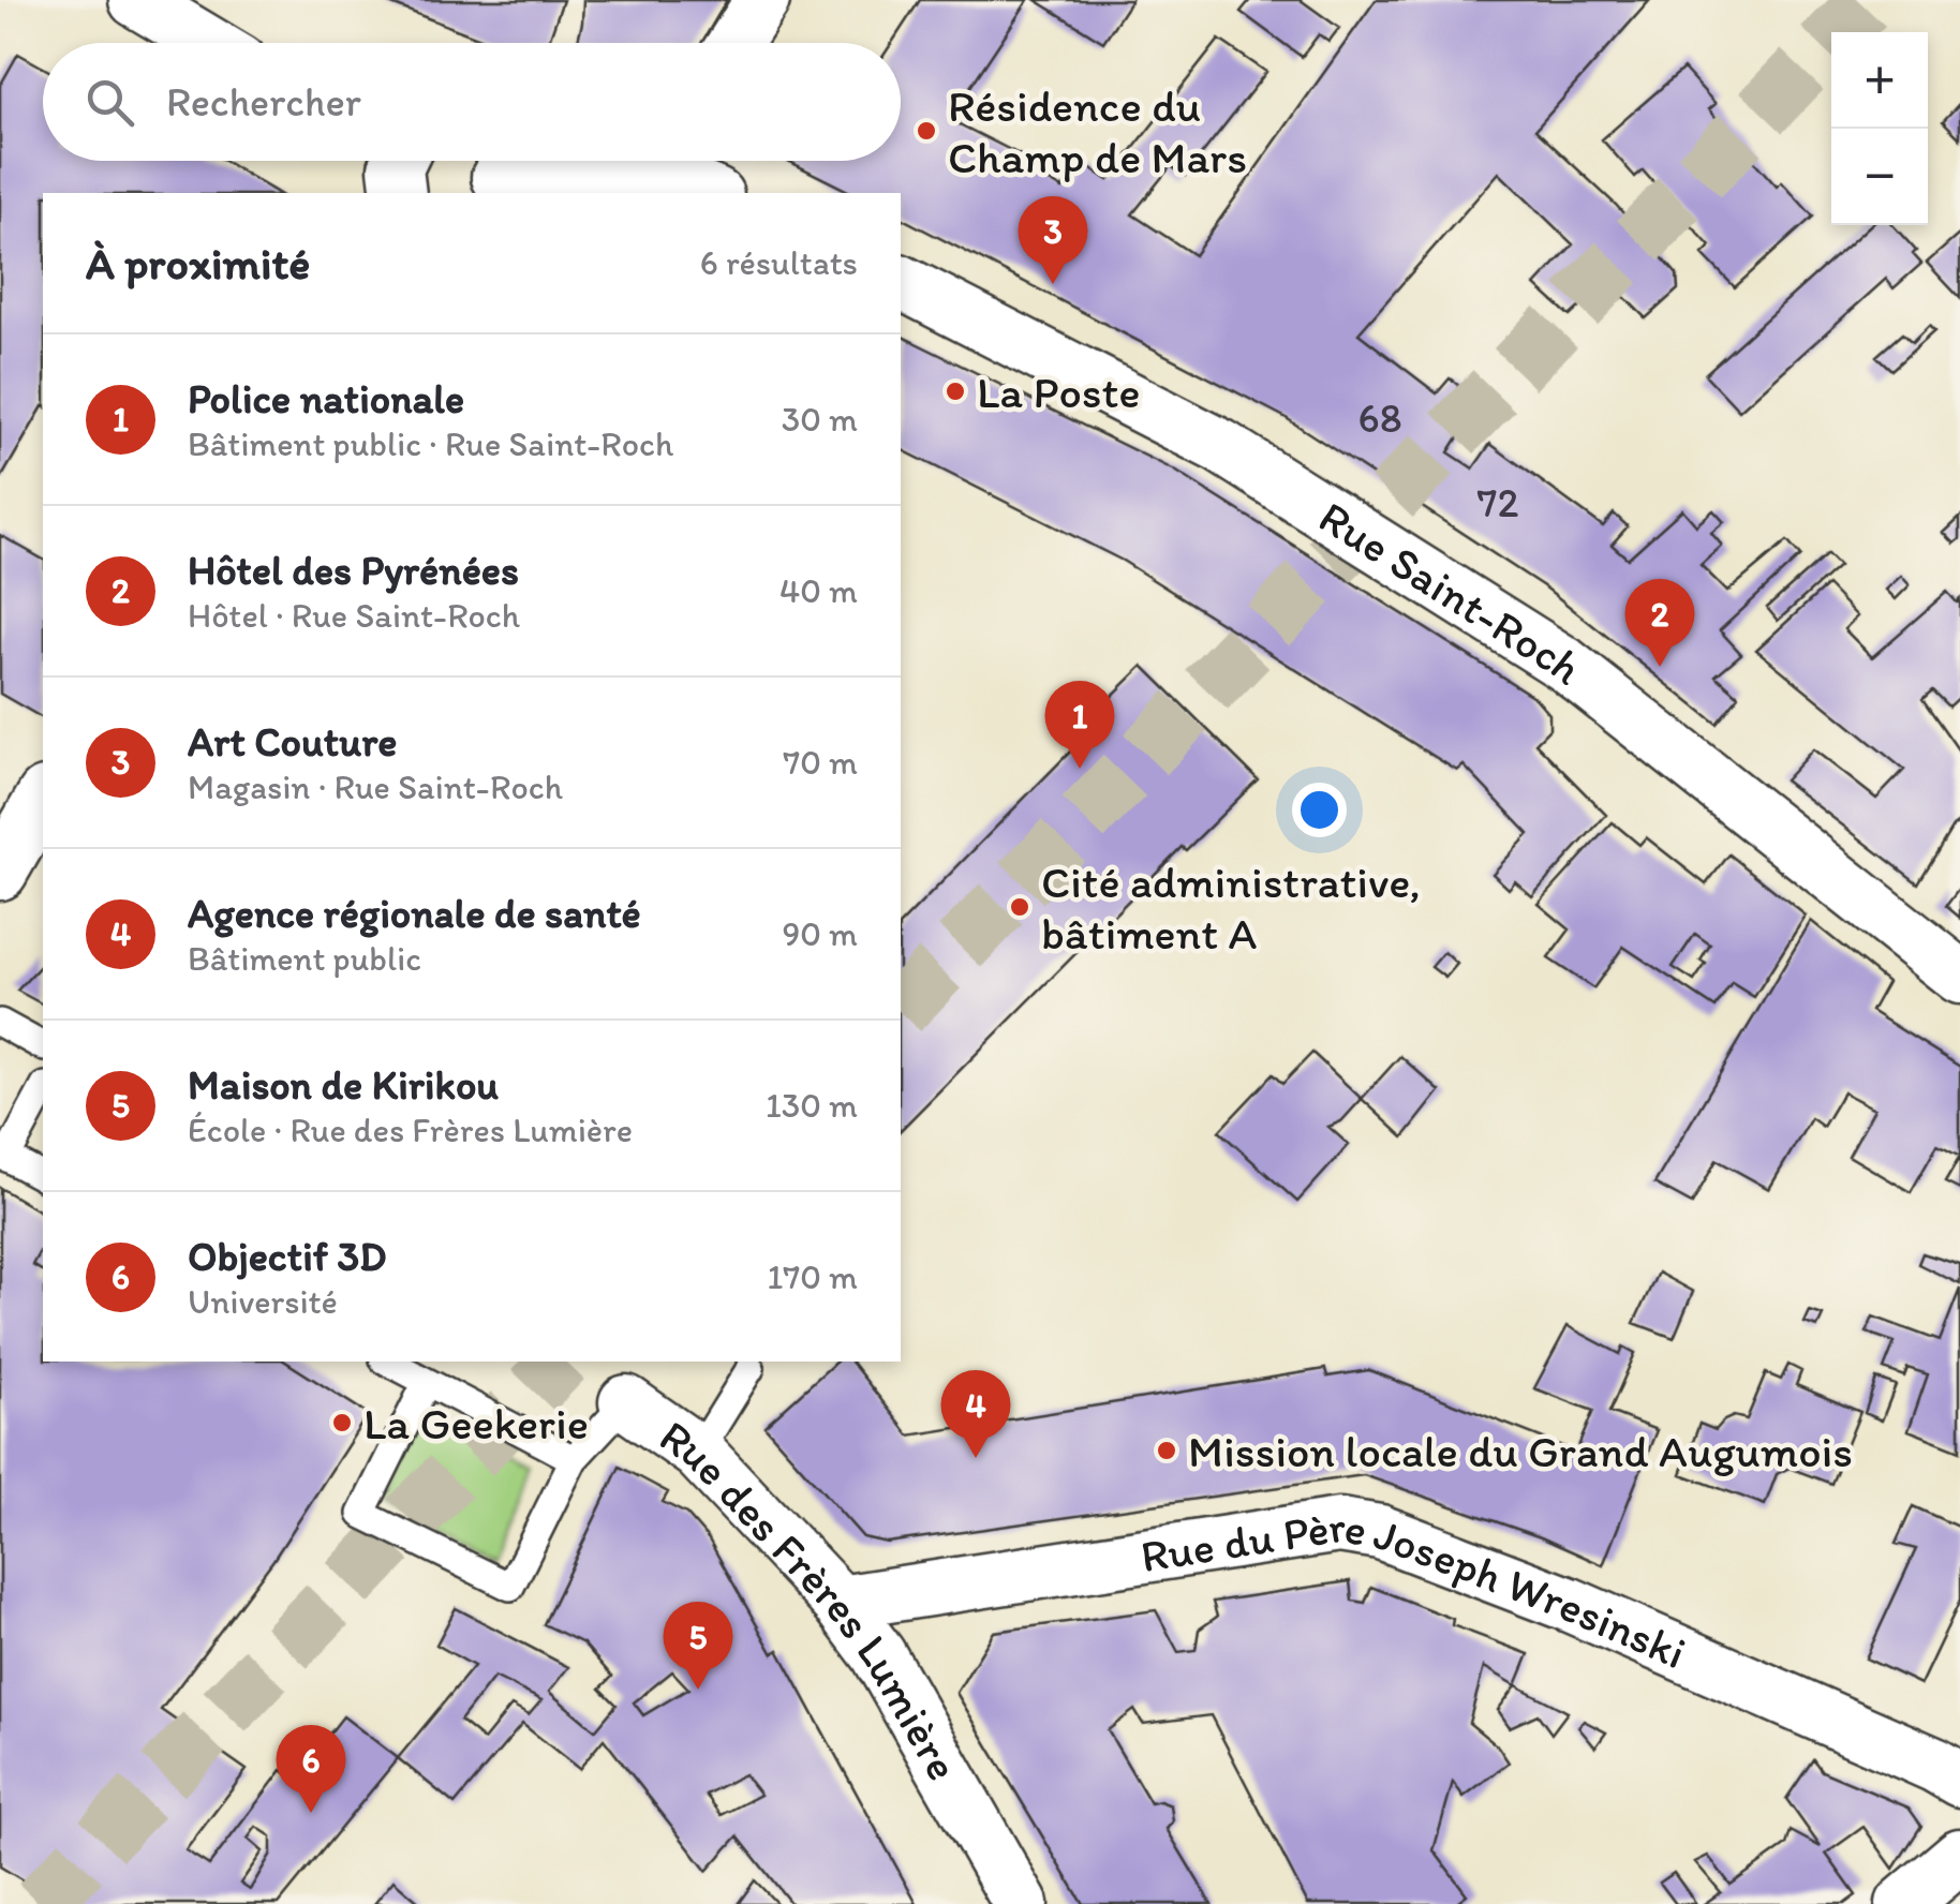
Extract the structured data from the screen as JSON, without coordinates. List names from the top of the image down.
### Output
{
  "streets": {
    "street": ["Rue Saint-Roch", "Rue des Frères Lumière", "Rue du Père Joseph Wresinski"]
  },
  "crossings": [
    ["Rue des Frères Lumière", "Rue du Père Joseph Wresinski"]
  ],
  "places": [
    "Résidence du Champ de Mars",
    "La Poste",
    "Cité administrative, bâtiment A",
    "La Geekerie",
    "Mission locale du Grand Augumois"
  ],
  "house_numbers": ["68", "72"],
  "page": {
    "map_buttons": ["+", "−"],
    "search": "Rechercher",
    "heading": ["À proximité", "6 résultats"],
    "pins": [
      "3",
      "2",
      "1",
      "4",
      "5",
      "6"
    ],
    "list": [
      {
        "mark": "1",
        "name": "Police nationale",
        "note": "Bâtiment public · Rue Saint-Roch",
        "value": "30 m"
      },
      {
        "mark": "2",
        "name": "Hôtel des Pyrénées",
        "note": "Hôtel · Rue Saint-Roch",
        "value": "40 m"
      },
      {
        "mark": "3",
        "name": "Art Couture",
        "note": "Magasin · Rue Saint-Roch",
        "value": "70 m"
      },
      {
        "mark": "4",
        "name": "Agence régionale de santé",
        "note": "Bâtiment public",
        "value": "90 m"
      },
      {
        "mark": "5",
        "name": "Maison de Kirikou",
        "note": "École · Rue des Frères Lumière",
        "value": "130 m"
      },
      {
        "mark": "6",
        "name": "Objectif 3D",
        "note": "Université",
        "value": "170 m"
      }
    ]
  }
}
